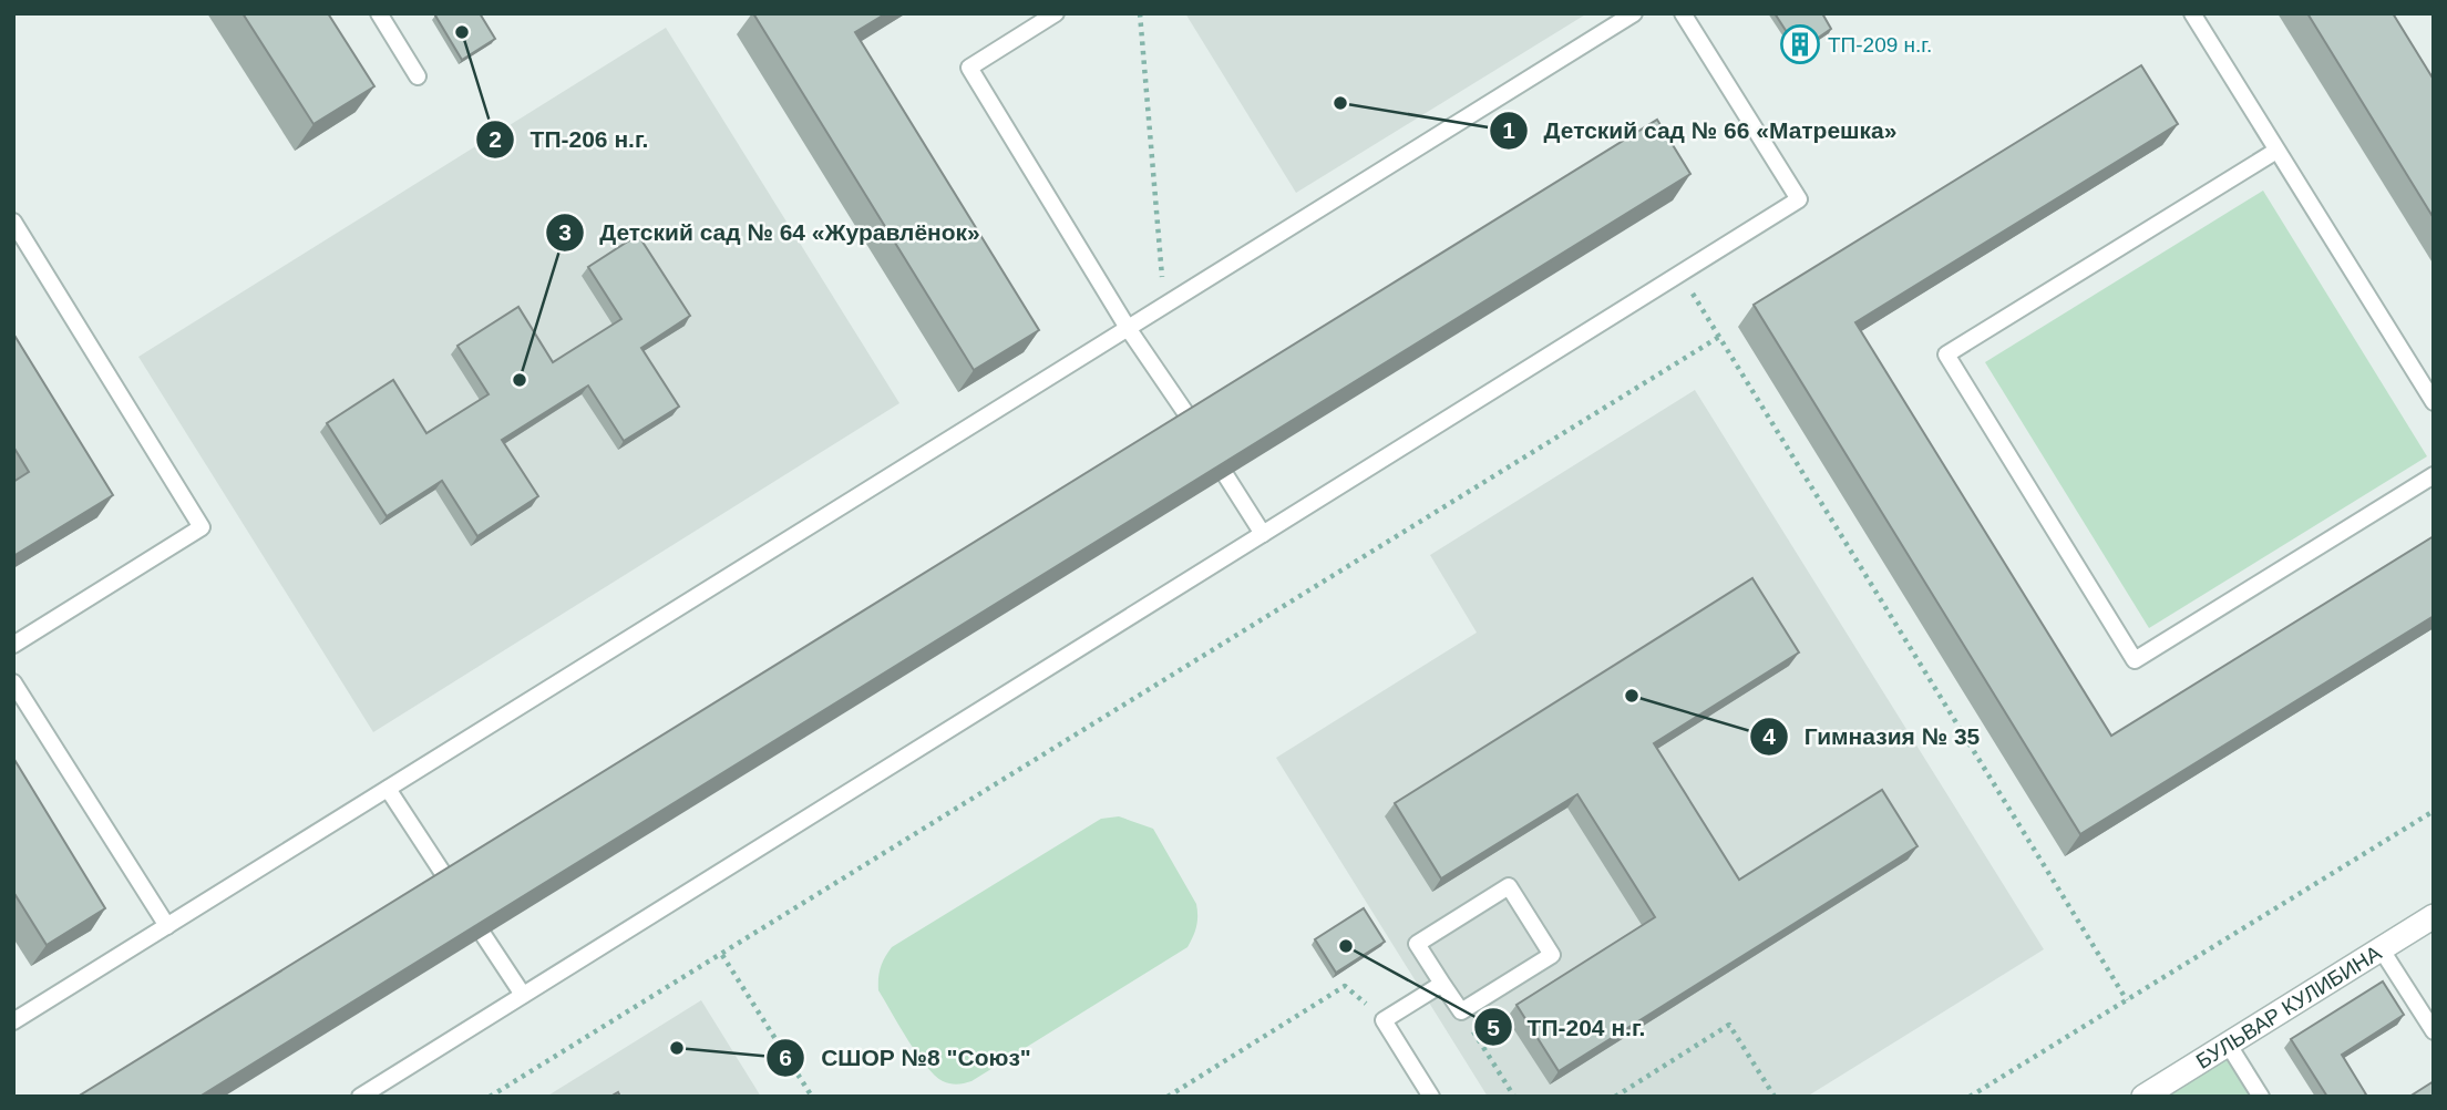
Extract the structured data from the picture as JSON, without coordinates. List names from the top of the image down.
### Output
{
  "streets": {
    "street": ["БУЛЬВАР КУЛИБИНА"]
  },
  "places": {
    "other": [
      "ТП-206 н.г.",
      "Детский сад № 66 «Матрешка»",
      "Детский сад № 64 «Журавлёнок»",
      "Гимназия № 35",
      "ТП-204 н.г.",
      "СШОР №8 \"Союз\""
    ],
    "building": ["ТП-209 н.г."]
  }
}
